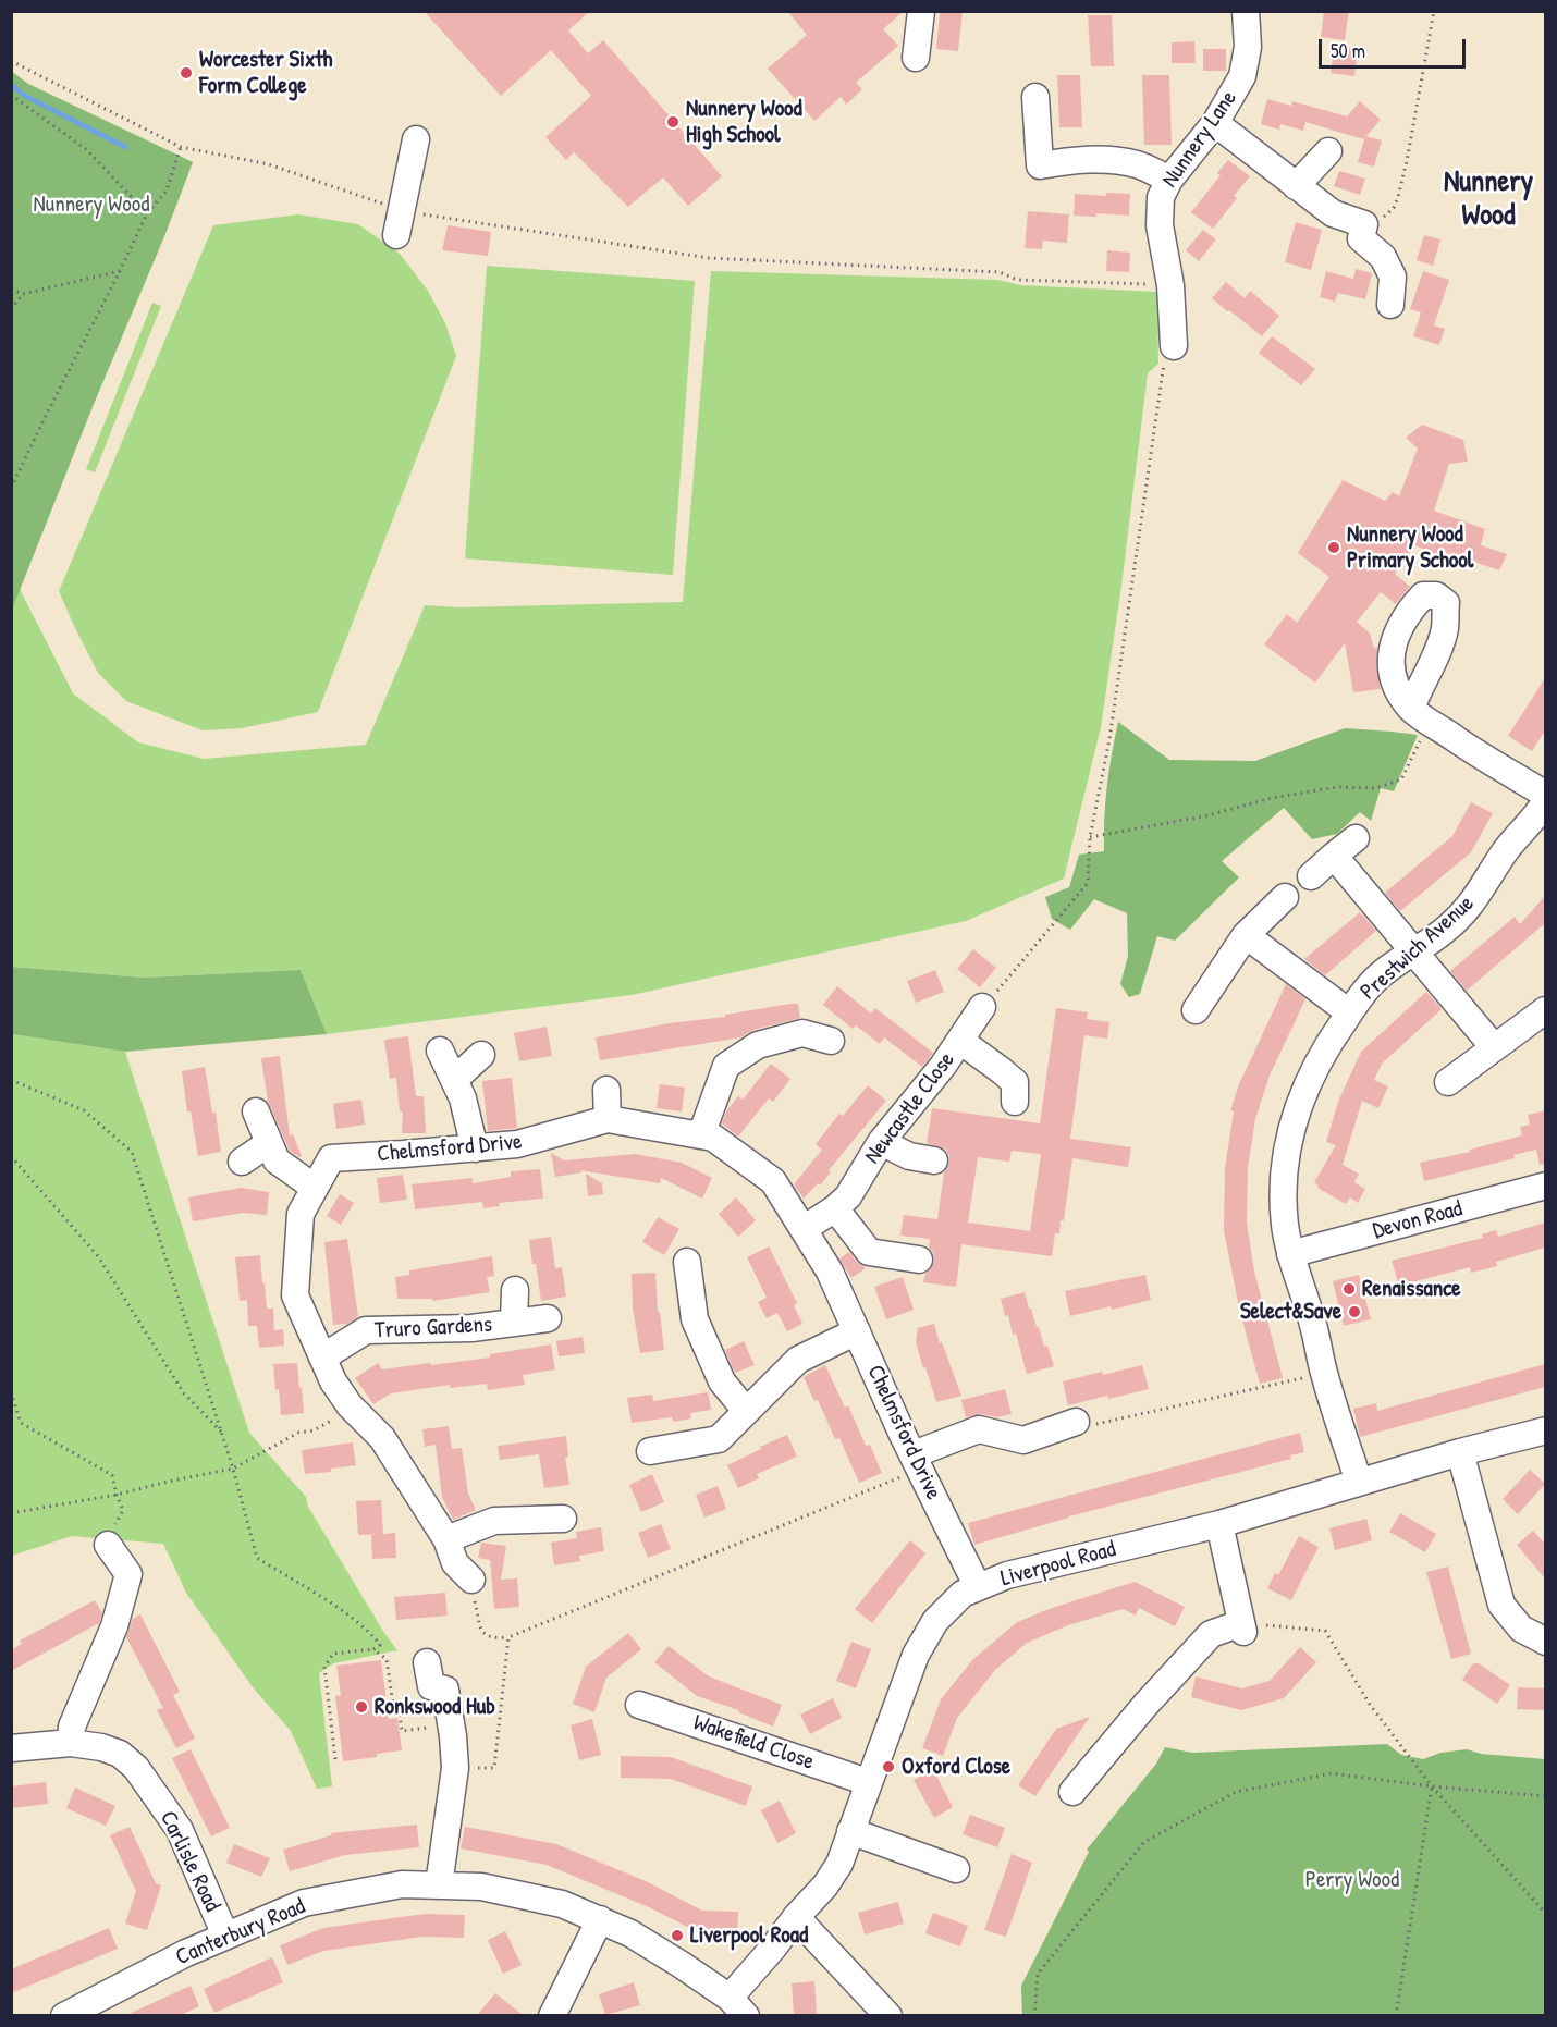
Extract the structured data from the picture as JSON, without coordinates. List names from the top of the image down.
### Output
{
  "streets": {
    "street": [
      "Nunnery Lane",
      "Prestwich Avenue",
      "Newcastle Close",
      "Chelmsford Drive",
      "Devon Road",
      "Truro Gardens",
      "Liverpool Road",
      "Wakefield Close",
      "Carlisle Road",
      "Canterbury Road"
    ]
  },
  "crossings": [
    ["Prestwich Avenue", "Devon Road"],
    ["Prestwich Avenue", "Liverpool Road"],
    ["Newcastle Close", "Chelmsford Drive"],
    ["Chelmsford Drive", "Truro Gardens"],
    ["Chelmsford Drive", "Liverpool Road"],
    ["Liverpool Road", "Wakefield Close"],
    ["Liverpool Road", "Canterbury Road"],
    ["Carlisle Road", "Canterbury Road"]
  ],
  "districts": ["Nunnery Wood"],
  "parks": ["Nunnery Wood", "Perry Wood"],
  "places": [
    "Worcester Sixth Form College",
    "Nunnery Wood High School",
    "Nunnery Wood Primary School",
    "Renaissance",
    "Select&Save",
    "Ronkswood Hub",
    "Oxford Close",
    "Liverpool Road"
  ],
  "scale_bar": "50 m"
}
